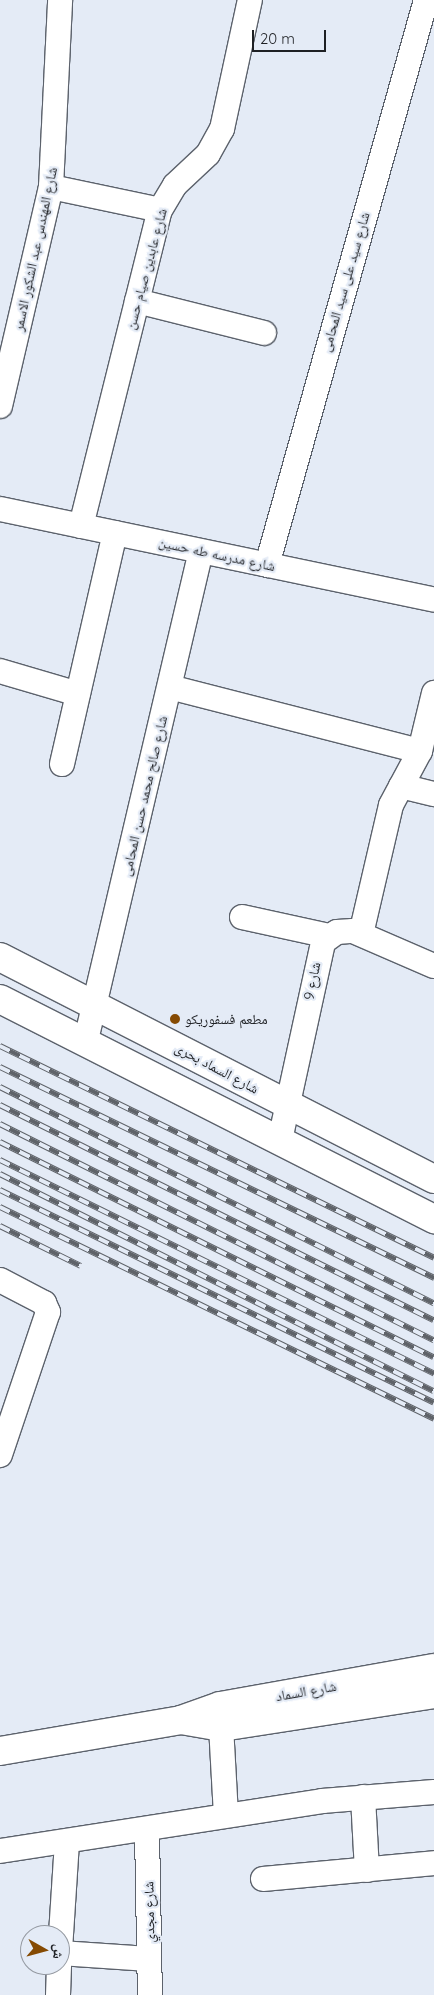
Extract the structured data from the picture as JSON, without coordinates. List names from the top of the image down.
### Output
{
  "streets": {
    "main road": ["شارع السماد بحرى", "شارع السماد"],
    "street": [
      "شارع المهندس عبد الشكور الاسمر",
      "شارع عابدين صيام حسن",
      "شارع سيد على سيد المحامى",
      "شارع مدرسه طه حسين",
      "شارع صالح محمد حسن المحامى",
      "شارع 9",
      "شارع مجدي"
    ]
  },
  "crossings": [
    ["شارع عابدين صيام حسن", "شارع مدرسه طه حسين"],
    ["شارع سيد على سيد المحامى", "شارع مدرسه طه حسين"],
    ["شارع مدرسه طه حسين", "شارع صالح محمد حسن المحامى"],
    ["شارع صالح محمد حسن المحامى", "شارع السماد بحرى"],
    ["شارع 9", "شارع السماد بحرى"]
  ],
  "places": ["مطعم فسفوريكو"],
  "scale_bar": "20 m",
  "north": "right"
}
